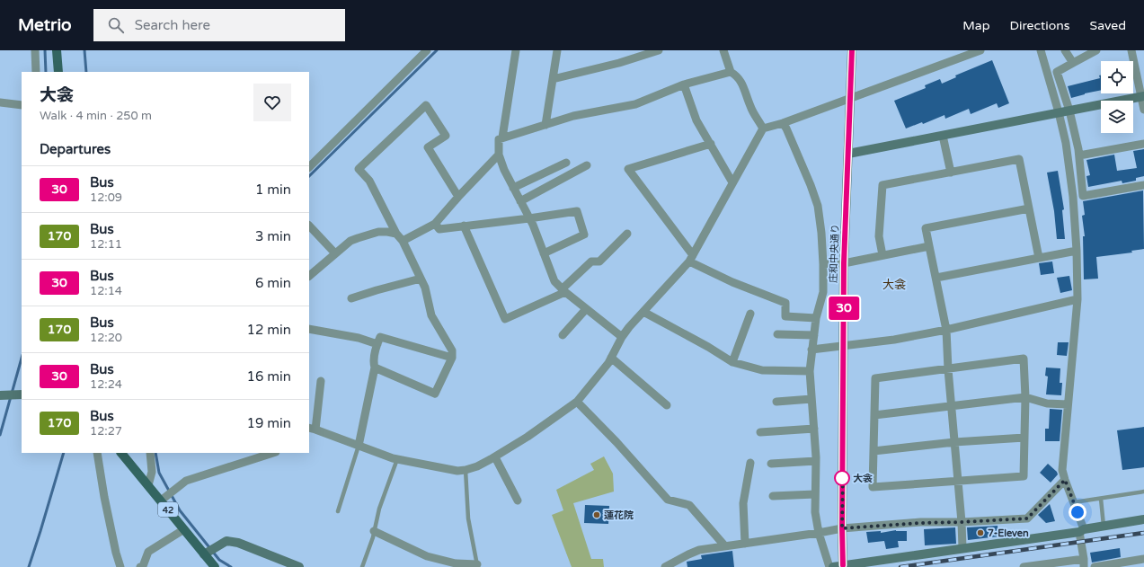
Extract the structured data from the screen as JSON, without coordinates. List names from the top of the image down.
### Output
{
  "streets": {
    "main road": ["42"],
    "street": ["庄和中央通り"]
  },
  "districts": ["大衾"],
  "places": ["大衾", "蓮花院", "7-Eleven"],
  "lines": ["bus line 30"],
  "page": {
    "header": "Metrio",
    "search": "Search here",
    "nav": ["Map", "Directions", "Saved"],
    "on_map": "30",
    "heading": [
      ["大衾", "Walk · 4 min · 250 m"],
      "Departures"
    ],
    "list": [
      {
        "mark": "30",
        "name": "Bus",
        "note": "12:09",
        "value": "1 min"
      },
      {
        "mark": "170",
        "name": "Bus",
        "note": "12:11",
        "value": "3 min"
      },
      {
        "mark": "30",
        "name": "Bus",
        "note": "12:14",
        "value": "6 min"
      },
      {
        "mark": "170",
        "name": "Bus",
        "note": "12:20",
        "value": "12 min"
      },
      {
        "mark": "30",
        "name": "Bus",
        "note": "12:24",
        "value": "16 min"
      },
      {
        "mark": "170",
        "name": "Bus",
        "note": "12:27",
        "value": "19 min"
      }
    ]
  }
}
